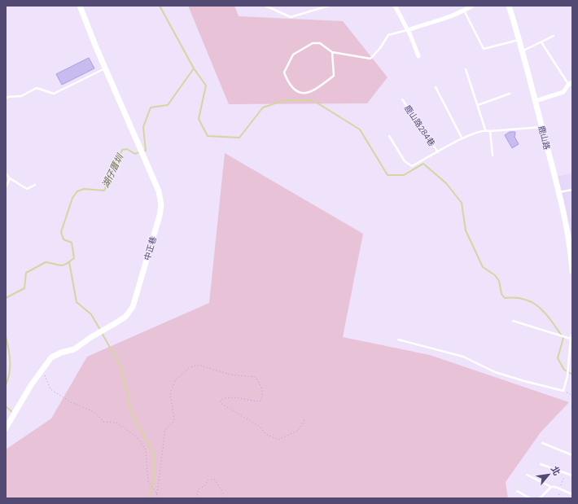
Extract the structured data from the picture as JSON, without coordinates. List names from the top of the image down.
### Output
{
  "streets": {
    "street": ["鹿山路", "中正巷"],
    "lane": ["鹿山路284巷"]
  },
  "water": ["湖仔厝圳"],
  "north": "top right"
}
